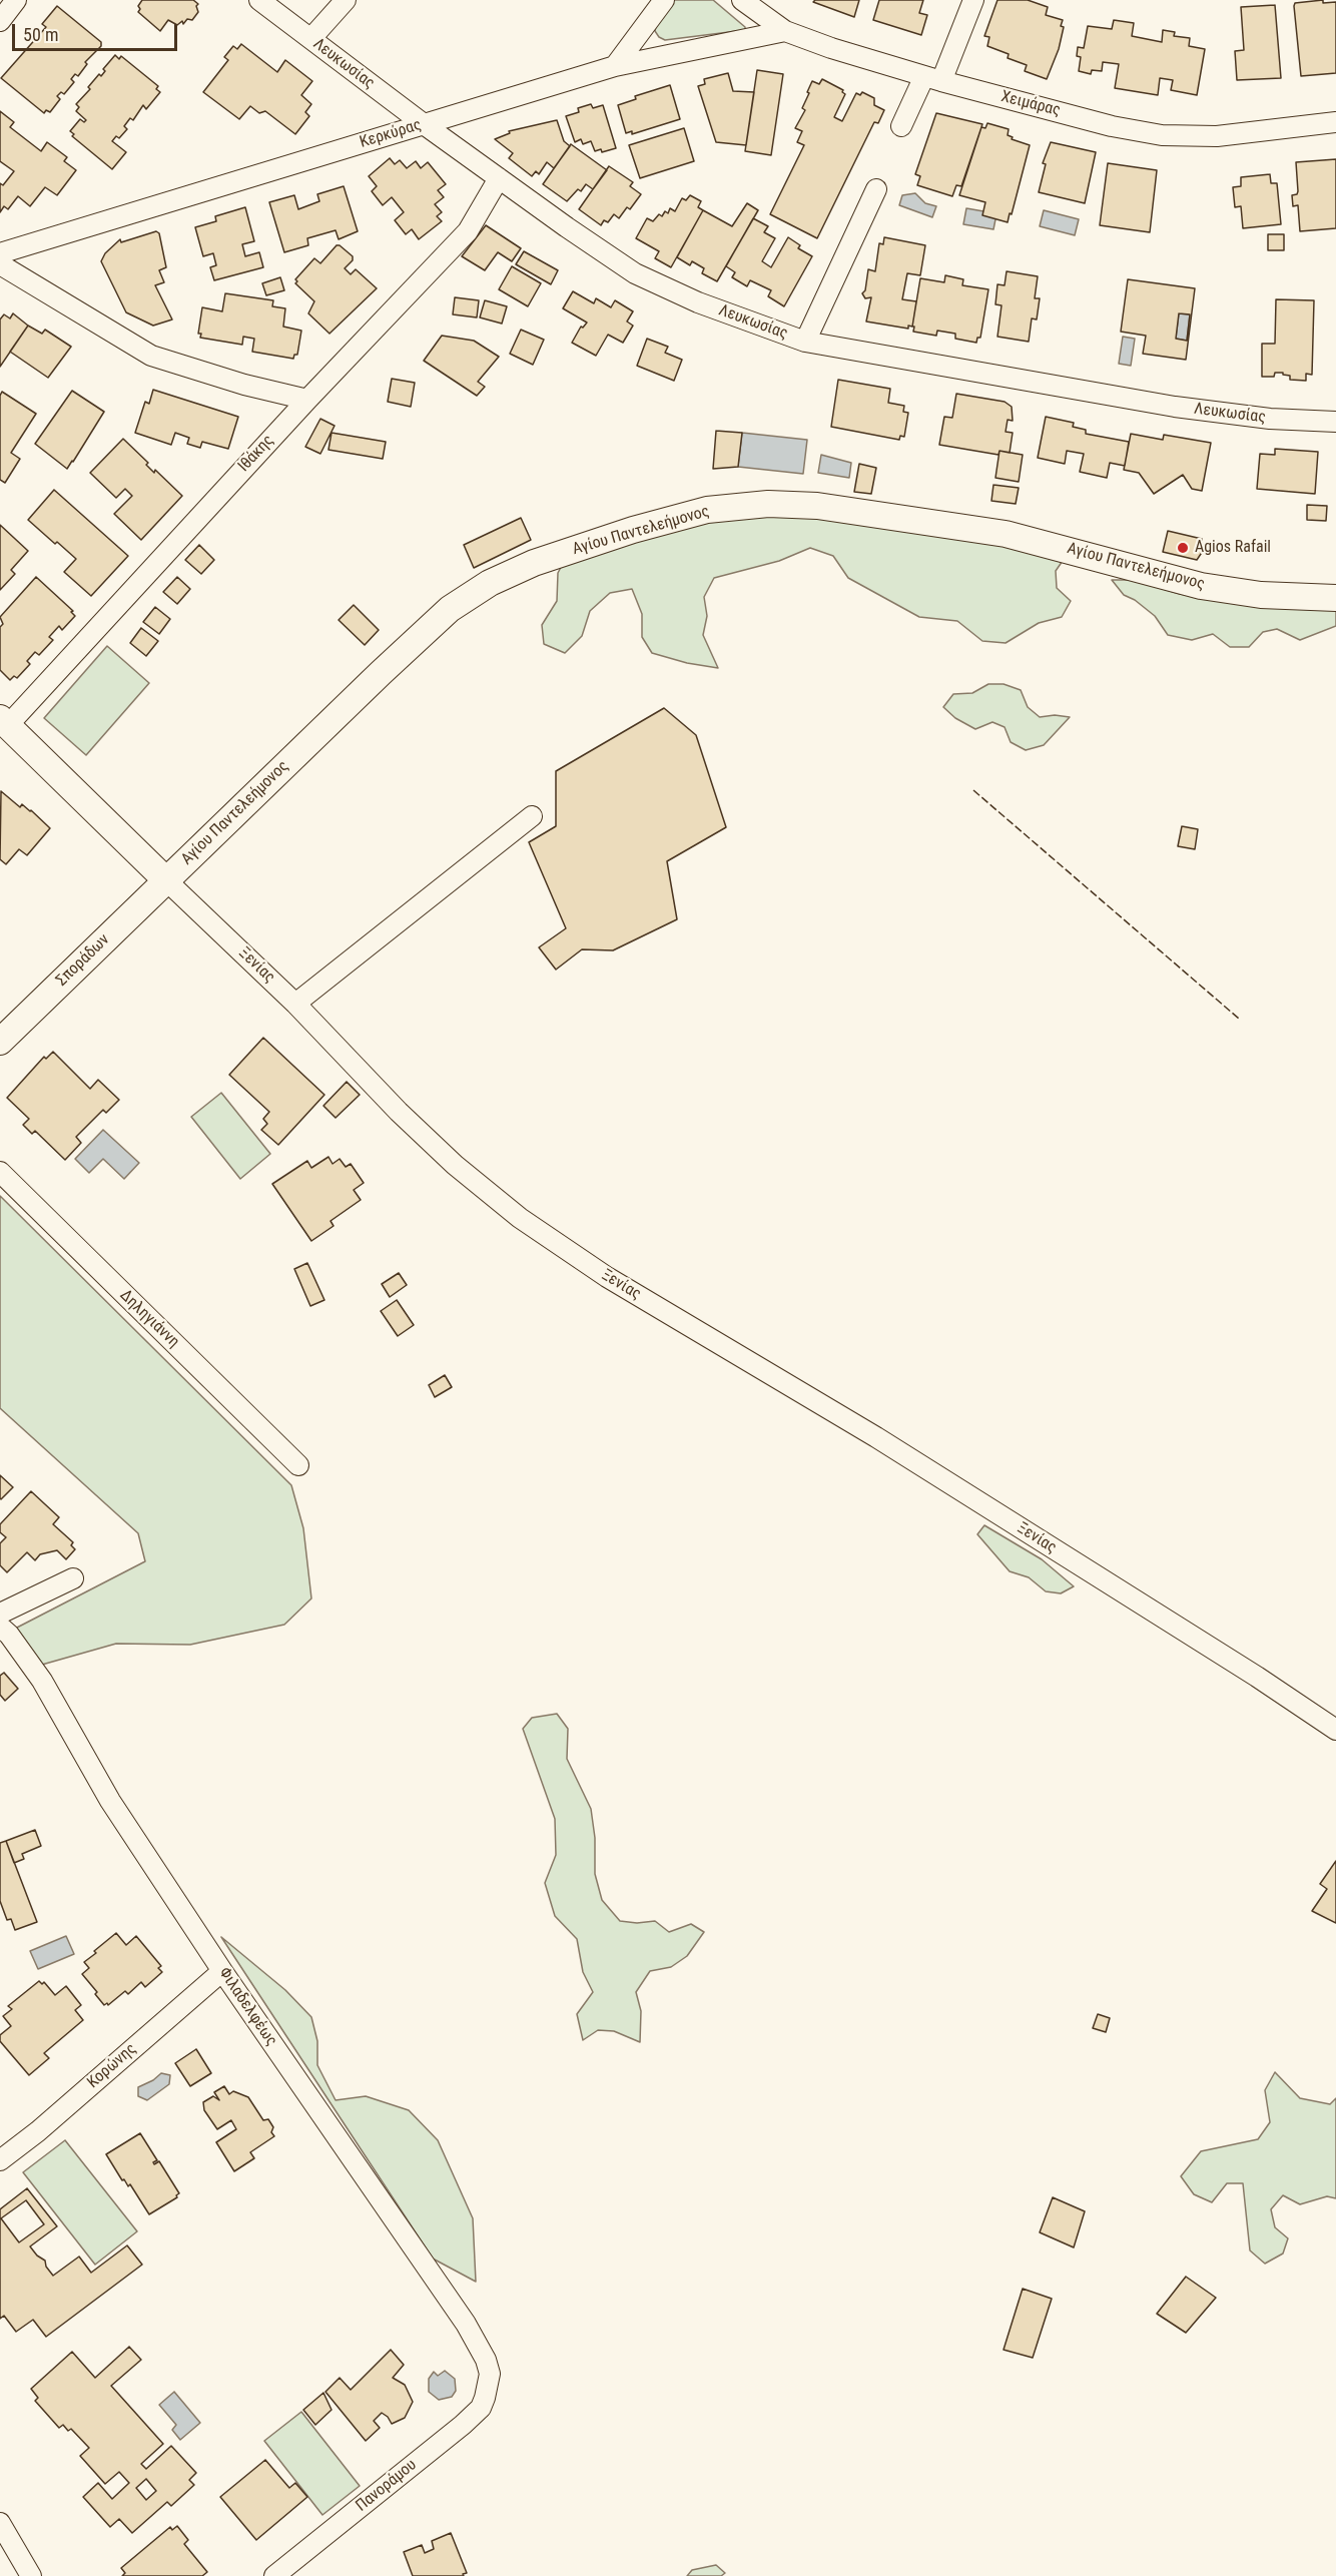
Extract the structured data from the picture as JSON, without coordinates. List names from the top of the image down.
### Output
{
  "streets": {
    "street": [
      "Λευκωσίας",
      "Χειμάρας",
      "Κερκύρας",
      "Ιθάκης",
      "Αγίου Παντελεήμονος",
      "Σποράδων",
      "Ξενίας",
      "Δηληγιάννη",
      "Φιλαδελφέως",
      "Κορώνης",
      "Πανοράμου"
    ]
  },
  "crossings": [
    ["Λευκωσίας", "Κερκύρας"],
    ["Λευκωσίας", "Ιθάκης"],
    ["Χειμάρας", "Κερκύρας"],
    ["Ιθάκης", "Ξενίας"],
    ["Αγίου Παντελεήμονος", "Σποράδων"],
    ["Αγίου Παντελεήμονος", "Ξενίας"],
    ["Σποράδων", "Ξενίας"],
    ["Φιλαδελφέως", "Κορώνης"],
    ["Φιλαδελφέως", "Πανοράμου"]
  ],
  "places": ["Agios Rafail"],
  "scale_bar": "50 m"
}
